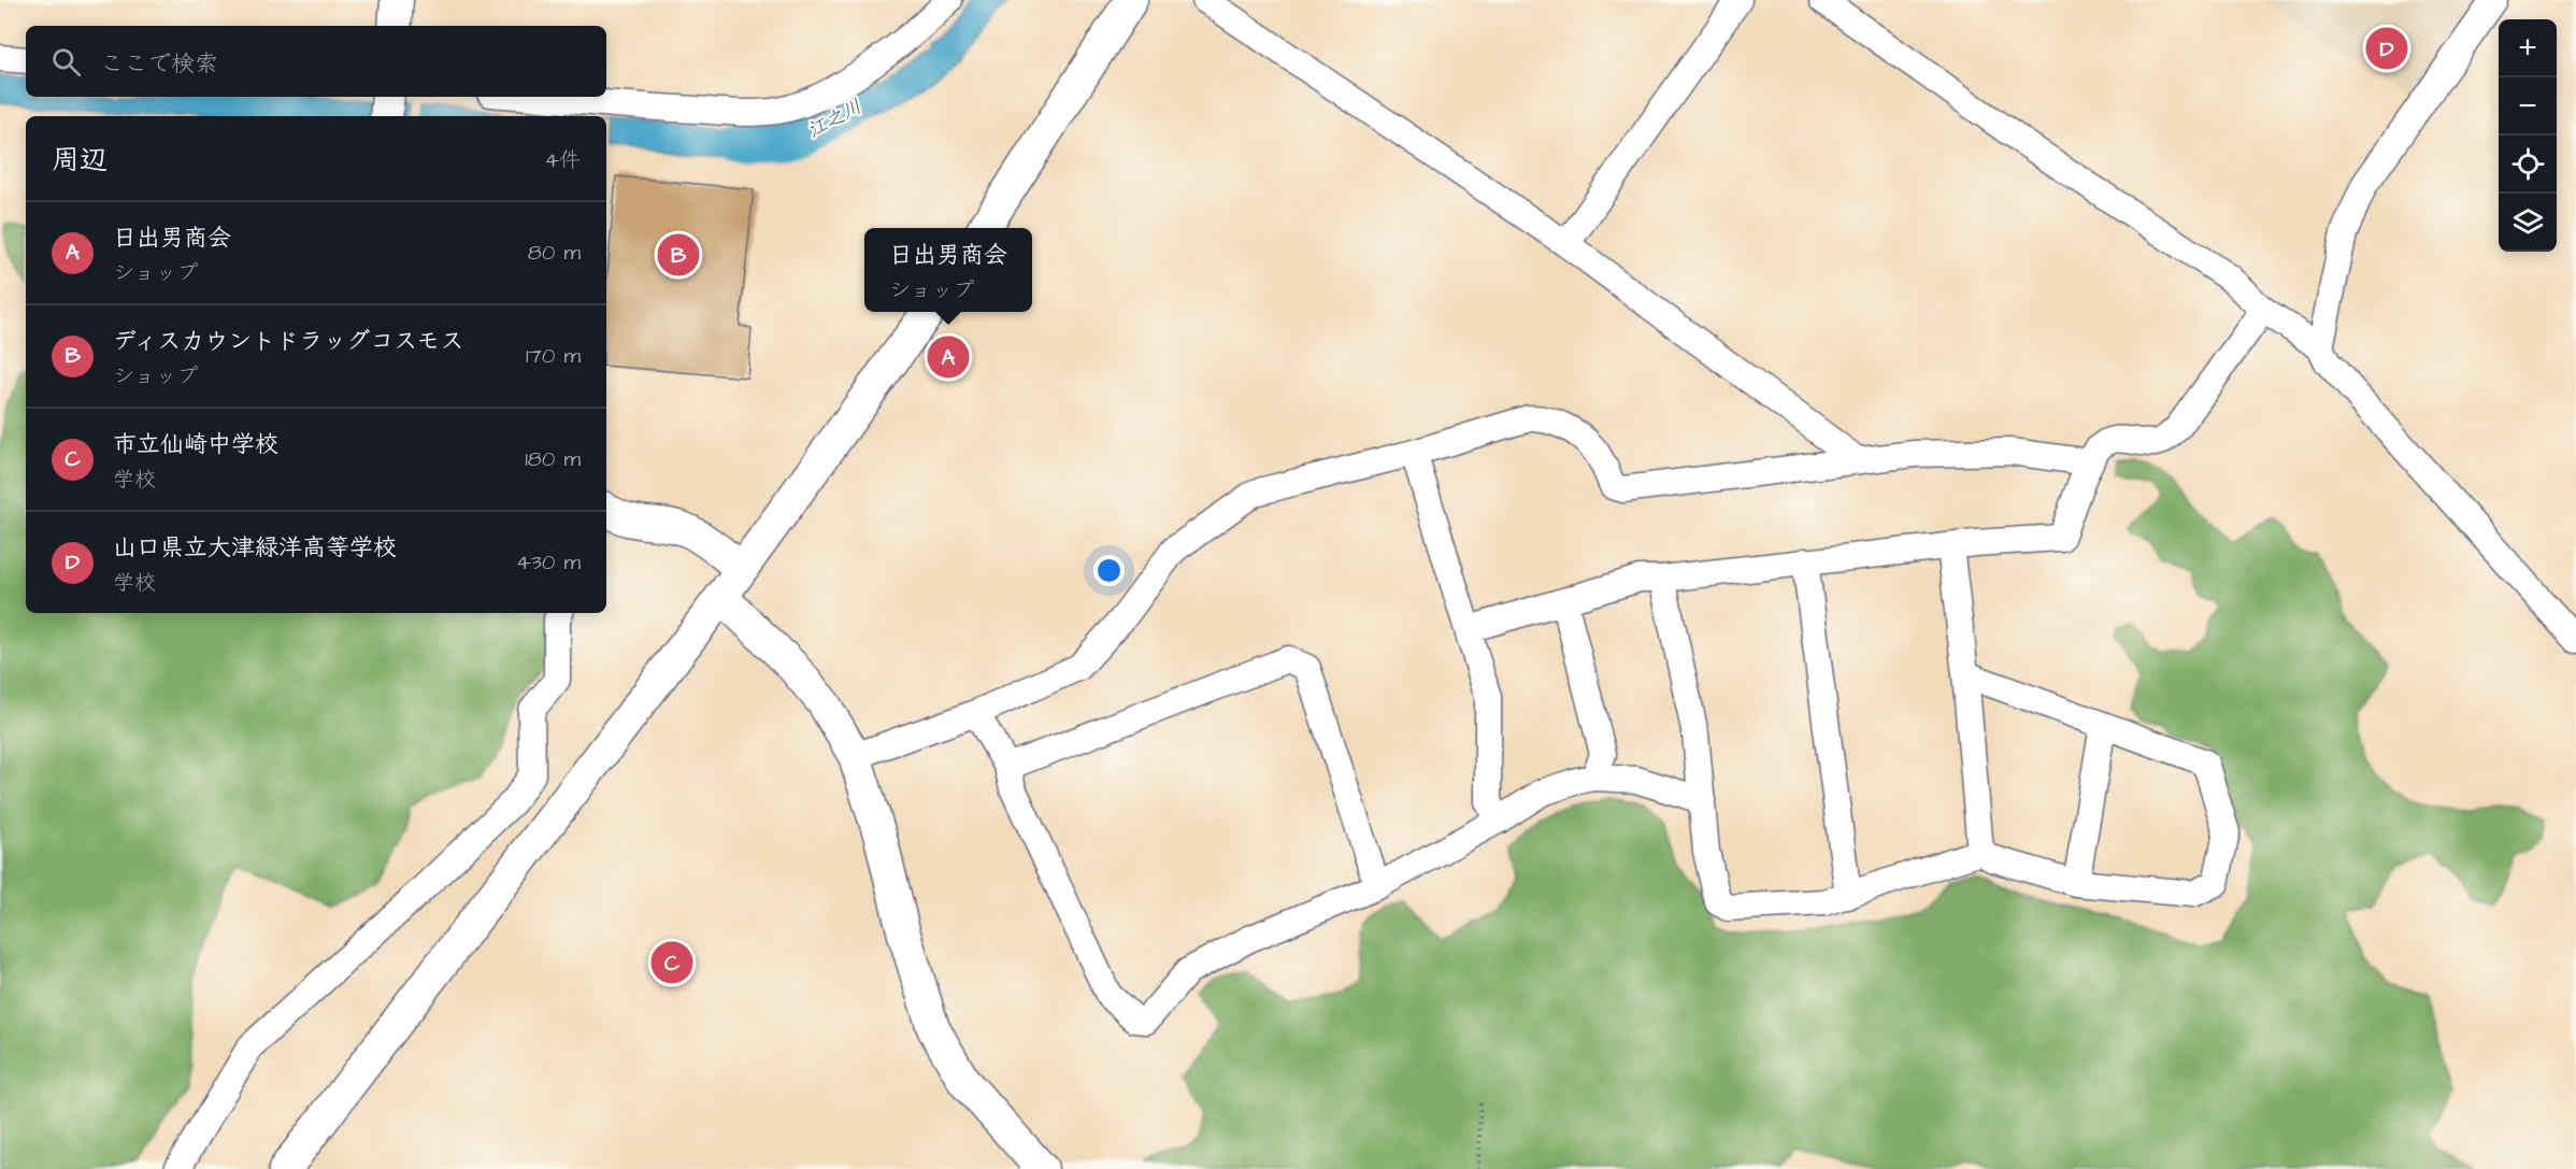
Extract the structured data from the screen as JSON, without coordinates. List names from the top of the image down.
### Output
{
  "water": ["江之川"],
  "page": {
    "map_buttons": ["+", "−"],
    "pins": [
      "D",
      "B",
      "A",
      "C"
    ],
    "search": "ここで検索",
    "heading": ["周辺", "4件"],
    "list": [
      {
        "mark": "A",
        "name": "日出男商会",
        "note": "ショップ",
        "value": "80 m"
      },
      {
        "mark": "B",
        "name": "ディスカウントドラッグコスモス",
        "note": "ショップ",
        "value": "170 m"
      },
      {
        "mark": "C",
        "name": "市立仙崎中学校",
        "note": "学校",
        "value": "180 m"
      },
      {
        "mark": "D",
        "name": "山口県立大津緑洋高等学校",
        "note": "学校",
        "value": "430 m"
      }
    ],
    "popup": ["日出男商会", "ショップ"]
  }
}
